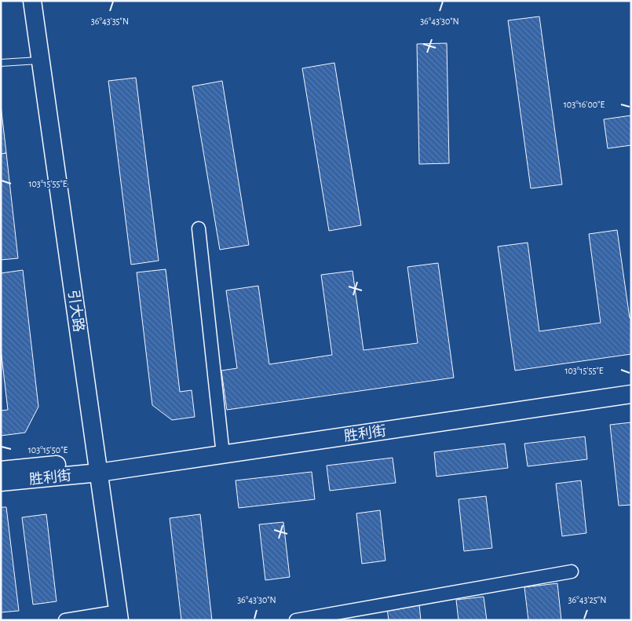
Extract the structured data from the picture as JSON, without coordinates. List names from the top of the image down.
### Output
{
  "streets": {
    "street": ["引大路", "胜利街"]
  },
  "crossings": [
    ["引大路", "胜利街"]
  ],
  "coordinates": [
    "36°43'35\"N",
    "36°43'30\"N",
    "103°16'00\"E",
    "103°15'55\"E",
    "103°15'50\"E",
    "36°43'25\"N"
  ]
}
